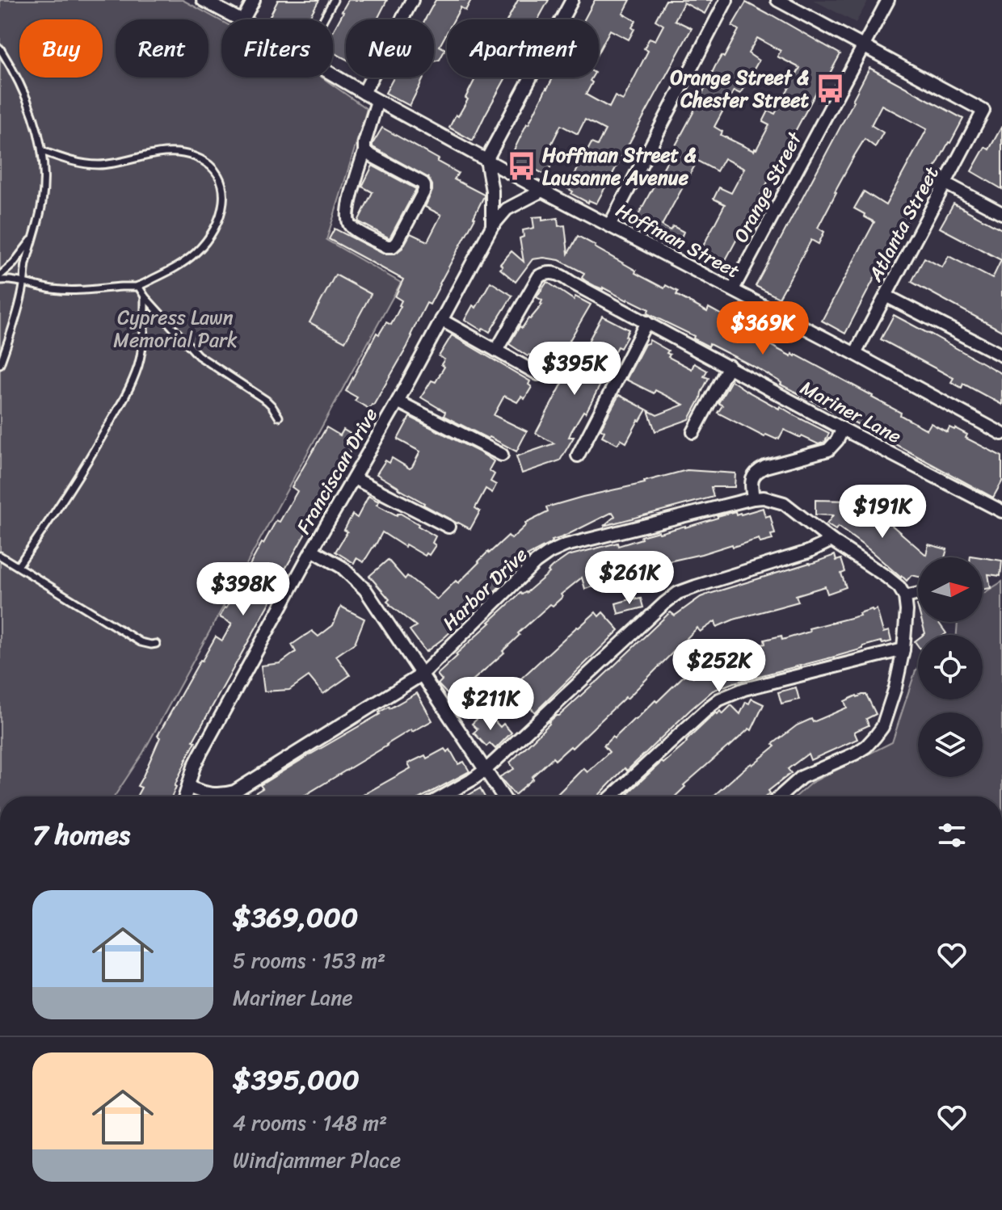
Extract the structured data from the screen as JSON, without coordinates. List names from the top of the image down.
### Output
{
  "streets": {
    "street": [
      "Orange Street",
      "Atlanta Street",
      "Hoffman Street",
      "Mariner Lane",
      "Franciscan Drive",
      "Harbor Drive"
    ]
  },
  "crossings": [
    ["Orange Street", "Atlanta Street"],
    ["Orange Street", "Hoffman Street"],
    ["Atlanta Street", "Hoffman Street"],
    ["Hoffman Street", "Franciscan Drive"],
    ["Franciscan Drive", "Harbor Drive"]
  ],
  "parks": ["Cypress Lawn Memorial Park"],
  "places": {
    "bus stop": ["Orange Street & Chester Street", "Hoffman Street & Lausanne Avenue"]
  },
  "north": "right",
  "page": {
    "chip": [
      "Buy",
      "Rent",
      "Filters",
      "New",
      "Apartment"
    ],
    "price": [
      "$369K",
      "$395K",
      "$191K",
      "$261K",
      "$398K",
      "$252K",
      "$211K"
    ],
    "heading": "7 homes",
    "list": [
      {
        "name": "$369,000",
        "note": "5 rooms · 153 m² · Mariner Lane"
      },
      {
        "name": "$395,000",
        "note": "4 rooms · 148 m² · Windjammer Place"
      }
    ]
  }
}
